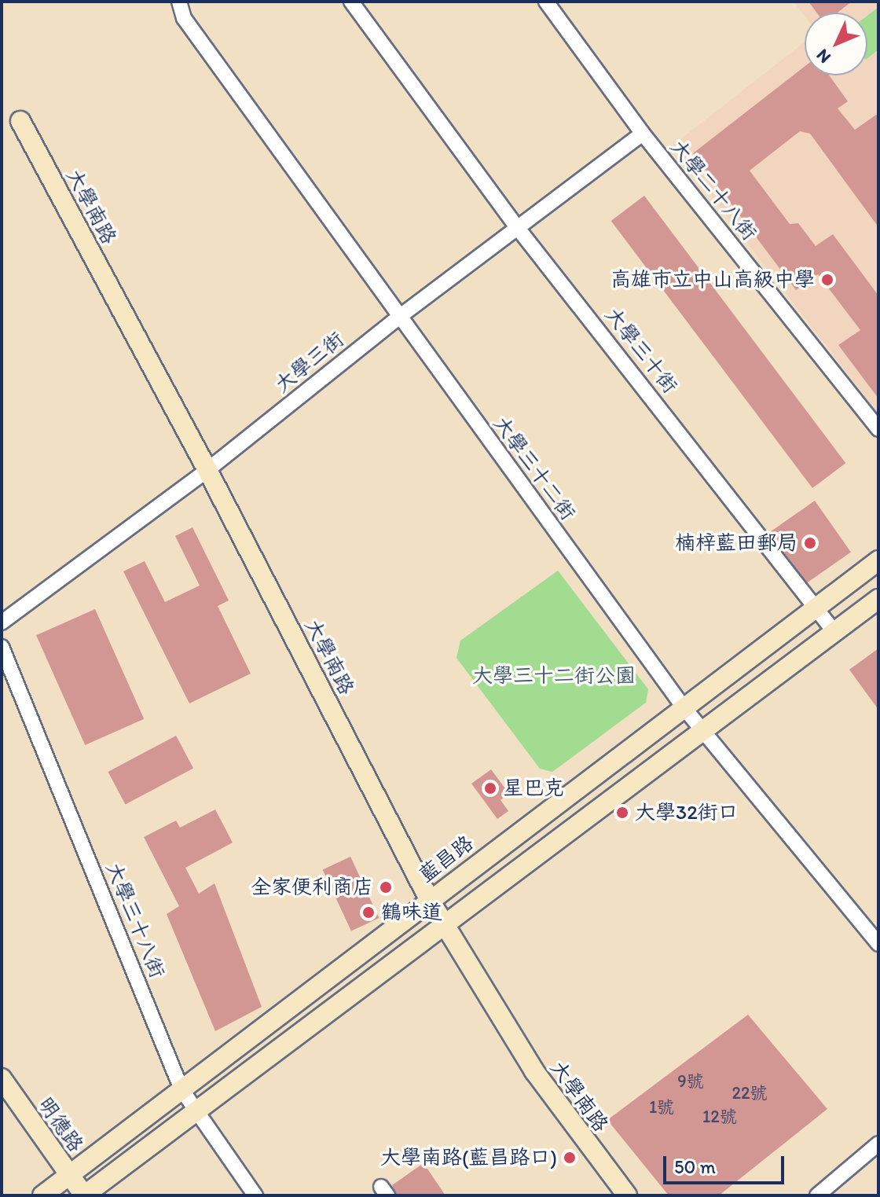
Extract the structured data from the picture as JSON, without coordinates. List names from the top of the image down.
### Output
{
  "streets": {
    "street": [
      "大學二十八街",
      "大學南路",
      "大學三十街",
      "大學三街",
      "大學三十二街",
      "藍昌路",
      "大學三十八街",
      "明德路"
    ]
  },
  "crossings": [
    ["大學二十八街", "大學三街"],
    ["大學南路", "大學三街"],
    ["大學南路", "藍昌路"],
    ["大學三十街", "大學三街"],
    ["大學三十街", "藍昌路"],
    ["大學三街", "大學三十二街"],
    ["大學三十二街", "藍昌路"],
    ["藍昌路", "大學三十八街"],
    ["藍昌路", "明德路"]
  ],
  "parks": ["大學三十二街公園"],
  "places": [
    "高雄市立中山高級中學",
    "楠梓藍田郵局",
    "星巴克",
    "大學32街口",
    "全家便利商店",
    "鶴味道",
    "大學南路(藍昌路口)"
  ],
  "house_numbers": [
    "9號",
    "22號",
    "1號",
    "12號"
  ],
  "scale_bar": "50 m",
  "north": "bottom left"
}
